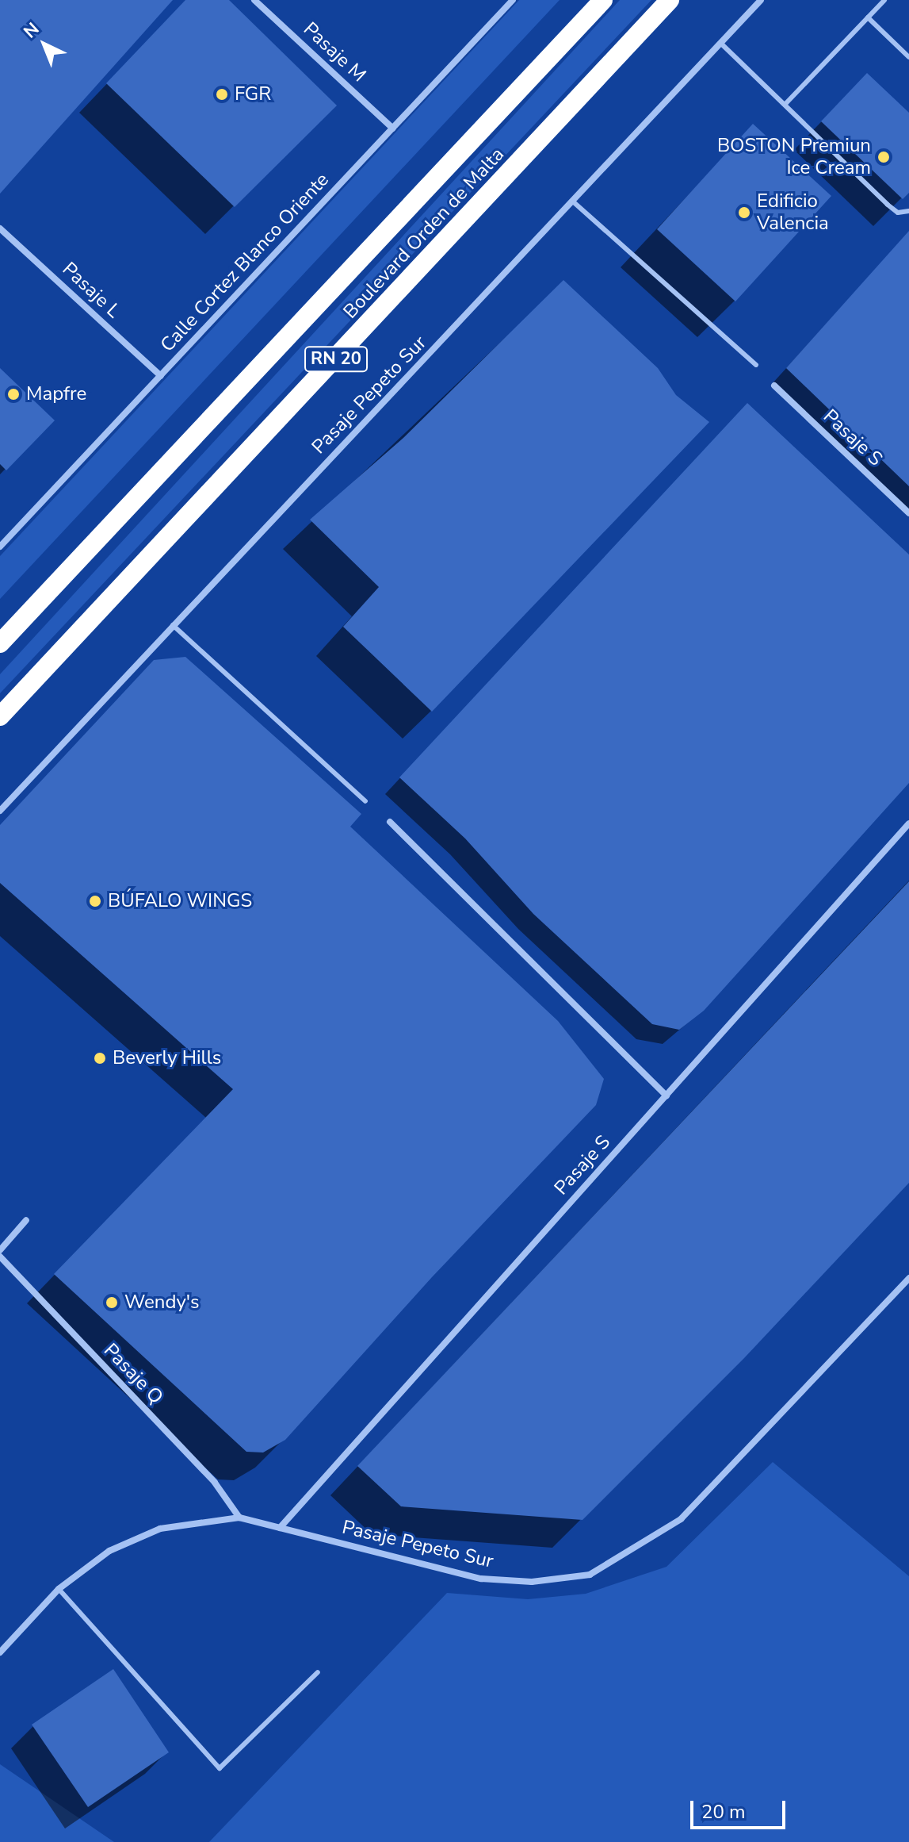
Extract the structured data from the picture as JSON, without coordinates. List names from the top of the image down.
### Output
{
  "streets": {
    "highway": ["Boulevard Orden de Malta", "RN 20"],
    "street": [
      "Pasaje M",
      "Calle Cortez Blanco Oriente",
      "Pasaje L",
      "Pasaje Pepeto Sur",
      "Pasaje S",
      "Pasaje Q"
    ]
  },
  "crossings": [
    ["Pasaje M", "Calle Cortez Blanco Oriente"],
    ["Calle Cortez Blanco Oriente", "Pasaje L"],
    ["Pasaje Pepeto Sur", "Pasaje S"],
    ["Pasaje Pepeto Sur", "Pasaje Q"]
  ],
  "places": [
    "FGR",
    "BOSTON Premiun Ice Cream",
    "Edificio Valencia",
    "Mapfre",
    "BÚFALO WINGS",
    "Beverly Hills",
    "Wendy's"
  ],
  "scale_bar": "20 m",
  "north": "top left"
}
